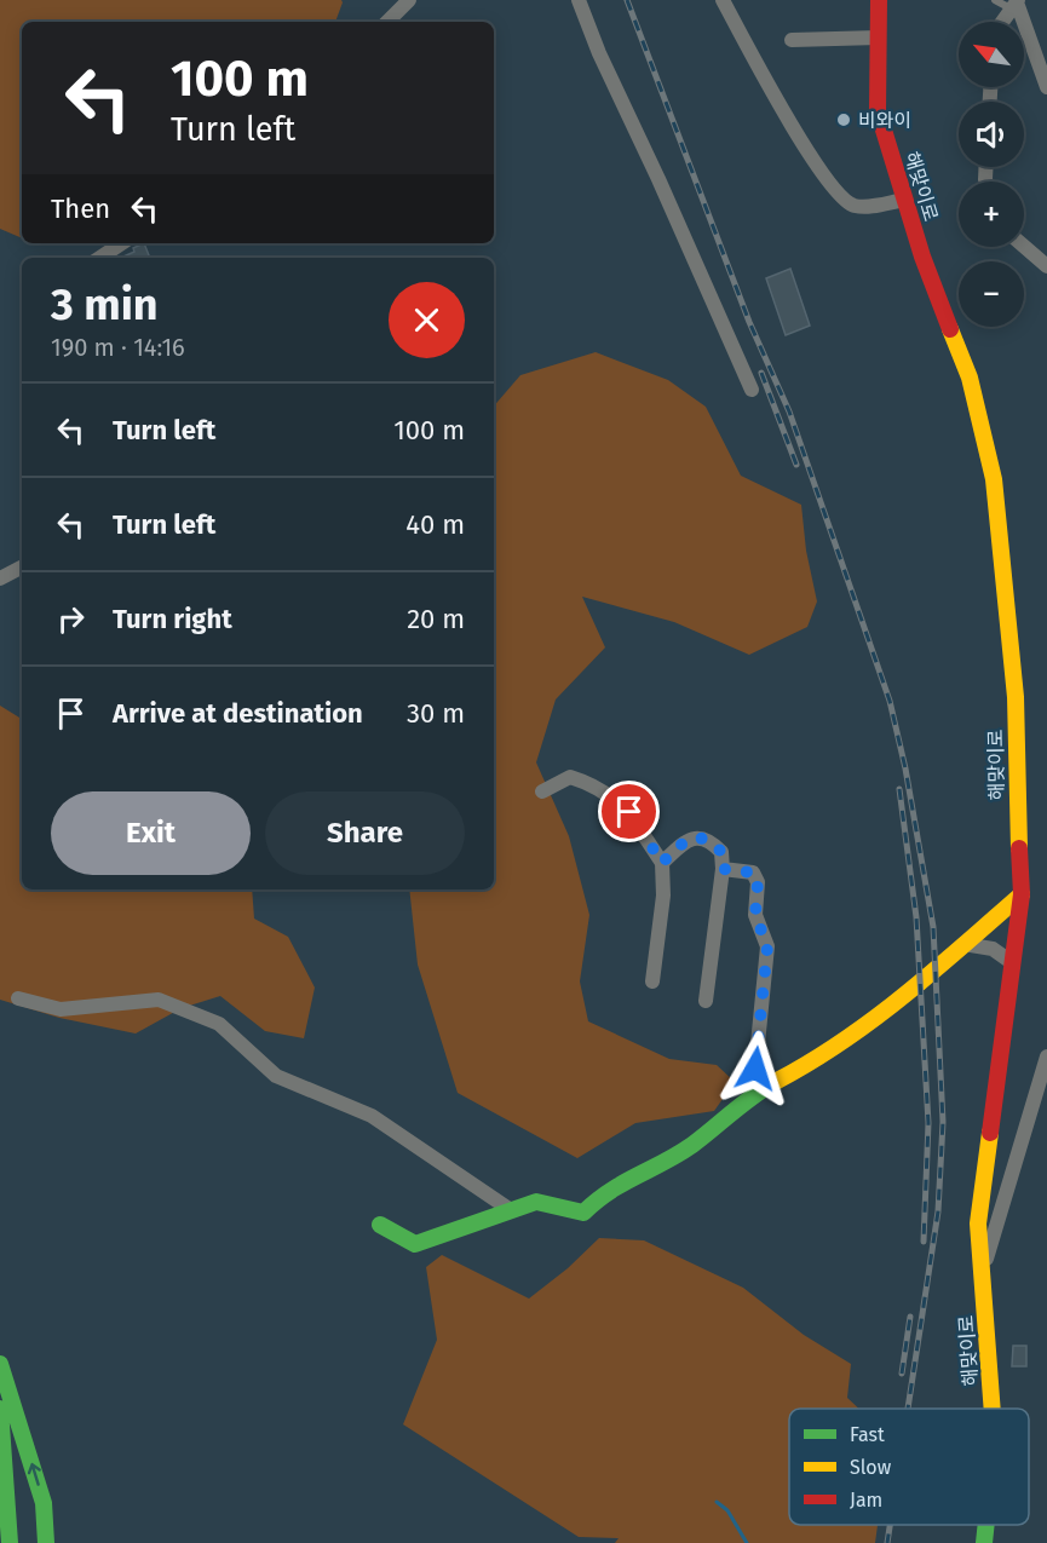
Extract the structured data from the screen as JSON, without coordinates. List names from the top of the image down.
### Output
{
  "streets": {
    "main road": ["해맞이로"]
  },
  "places": ["비와이"],
  "legend": ["Fast", "Slow", "Jam"],
  "north": "top left",
  "page": {
    "map_buttons": ["+", "−"],
    "turn": ["100 m", "Turn left"],
    "then": "Then",
    "heading": ["3 min", "190 m · 14:16"],
    "list": [
      {
        "name": "Turn left",
        "value": "100 m"
      },
      {
        "name": "Turn left",
        "value": "40 m"
      },
      {
        "name": "Turn right",
        "value": "20 m"
      },
      {
        "name": "Arrive at destination",
        "value": "30 m"
      }
    ],
    "buttons": ["Exit", "Share"]
  }
}
